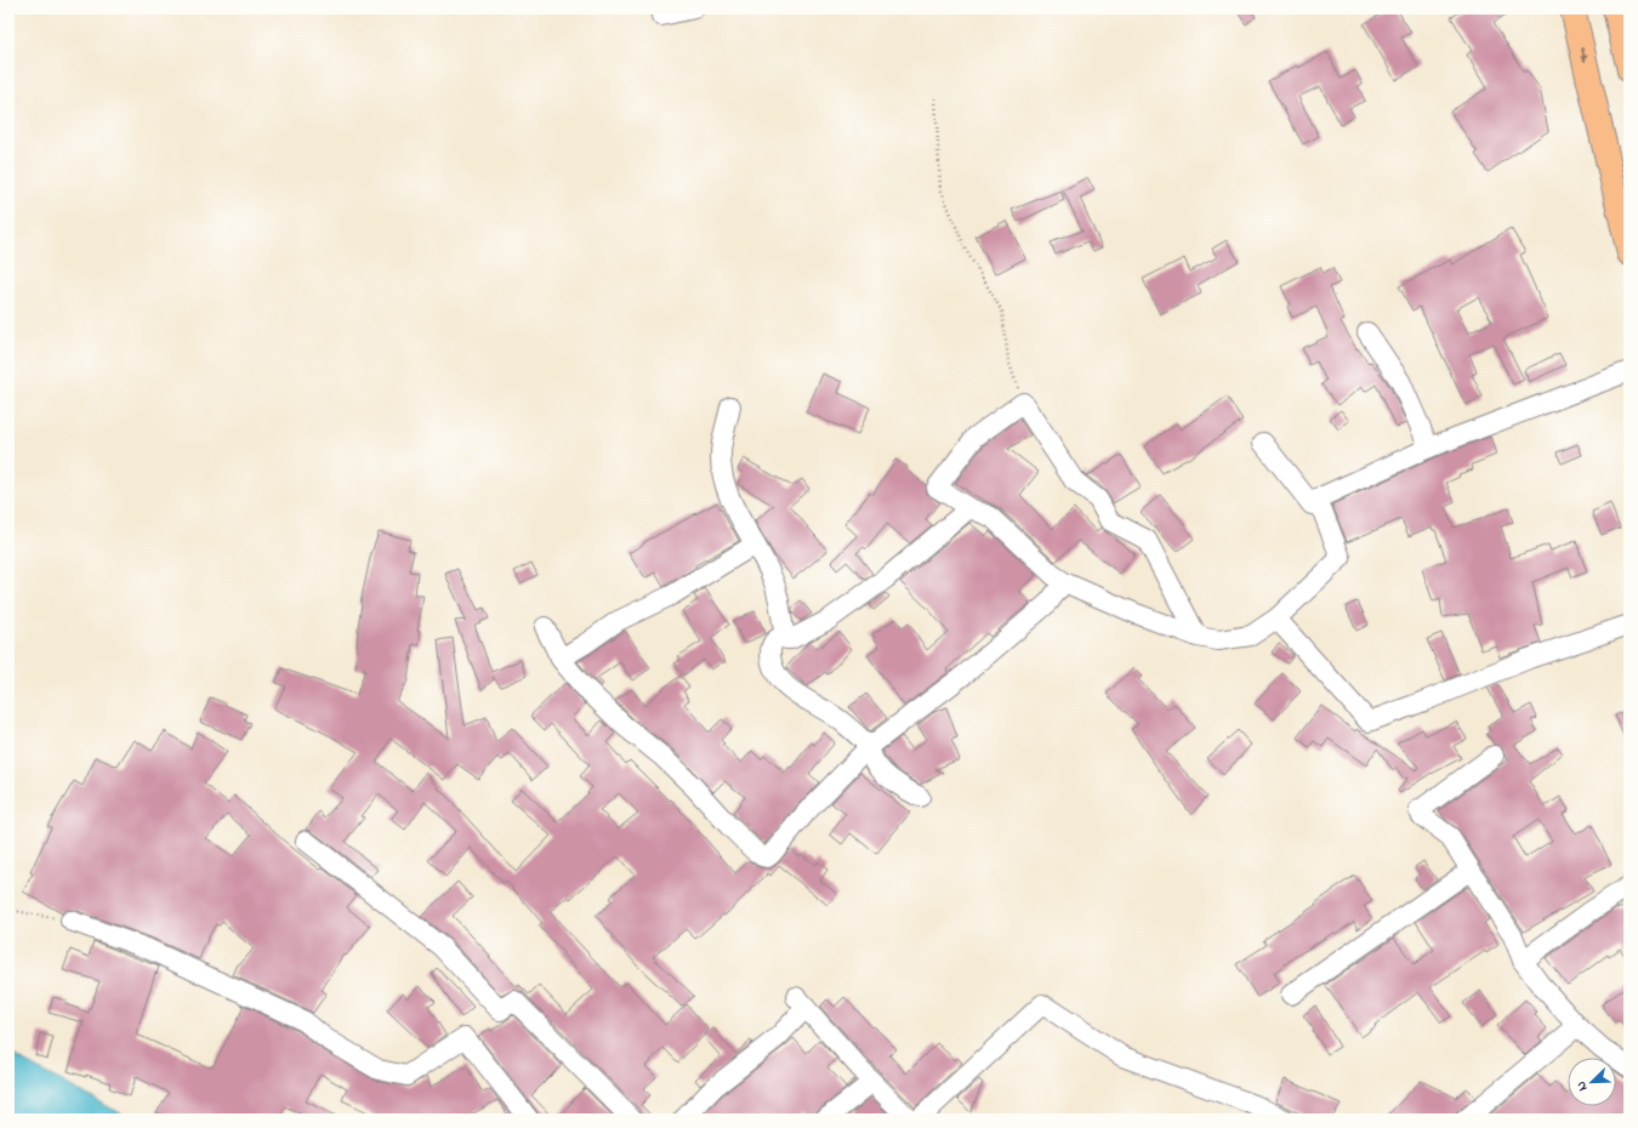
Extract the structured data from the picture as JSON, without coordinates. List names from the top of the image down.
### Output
{
  "north": "bottom left"
}
